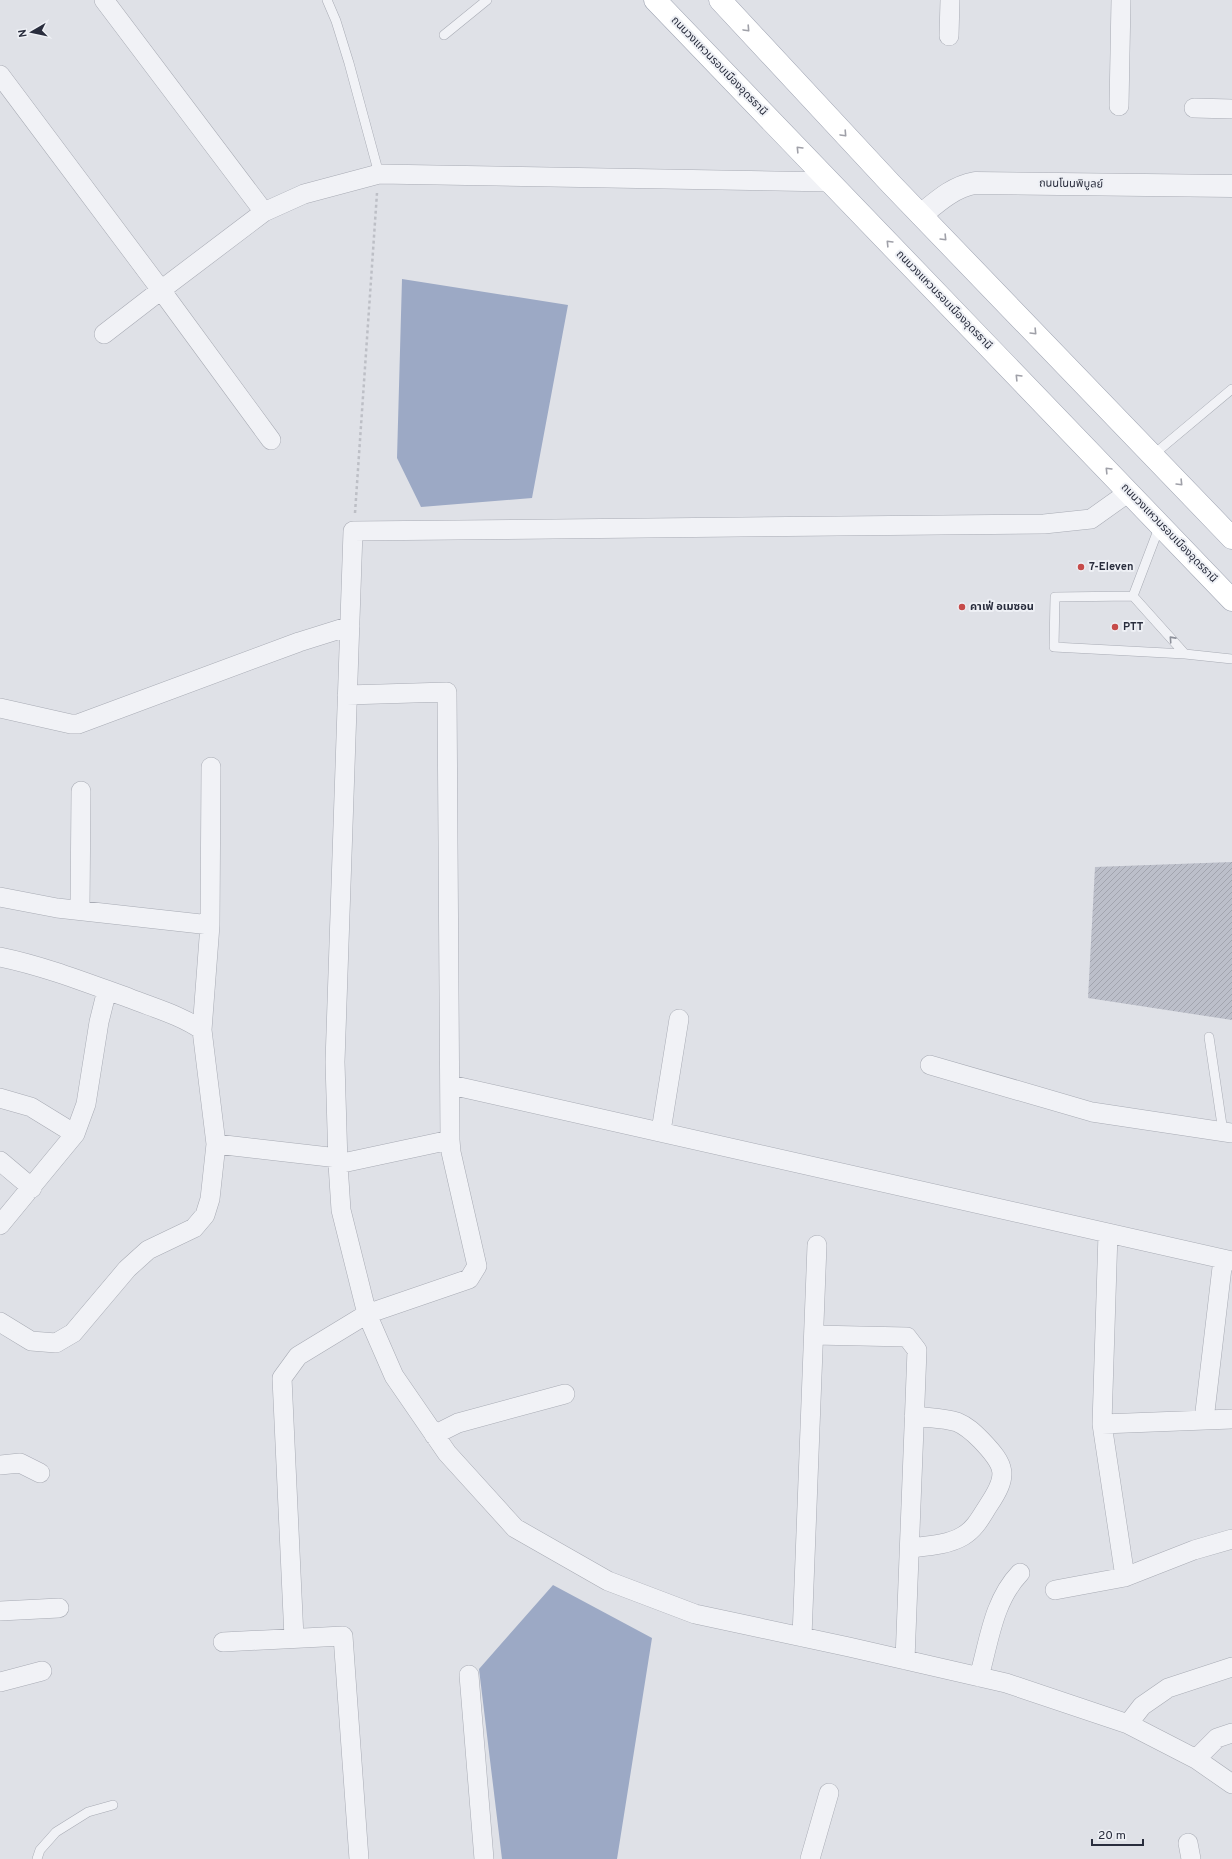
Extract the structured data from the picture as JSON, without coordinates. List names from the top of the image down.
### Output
{
  "streets": {
    "main road": ["ถนนวงแหวนรอบเมืองอุดรธานี"],
    "street": ["ถนนโนนพิบูลย์"]
  },
  "places": ["7-Eleven", "คาเฟ่ อเมซอน", "PTT"],
  "scale_bar": "20 m",
  "north": "left"
}
